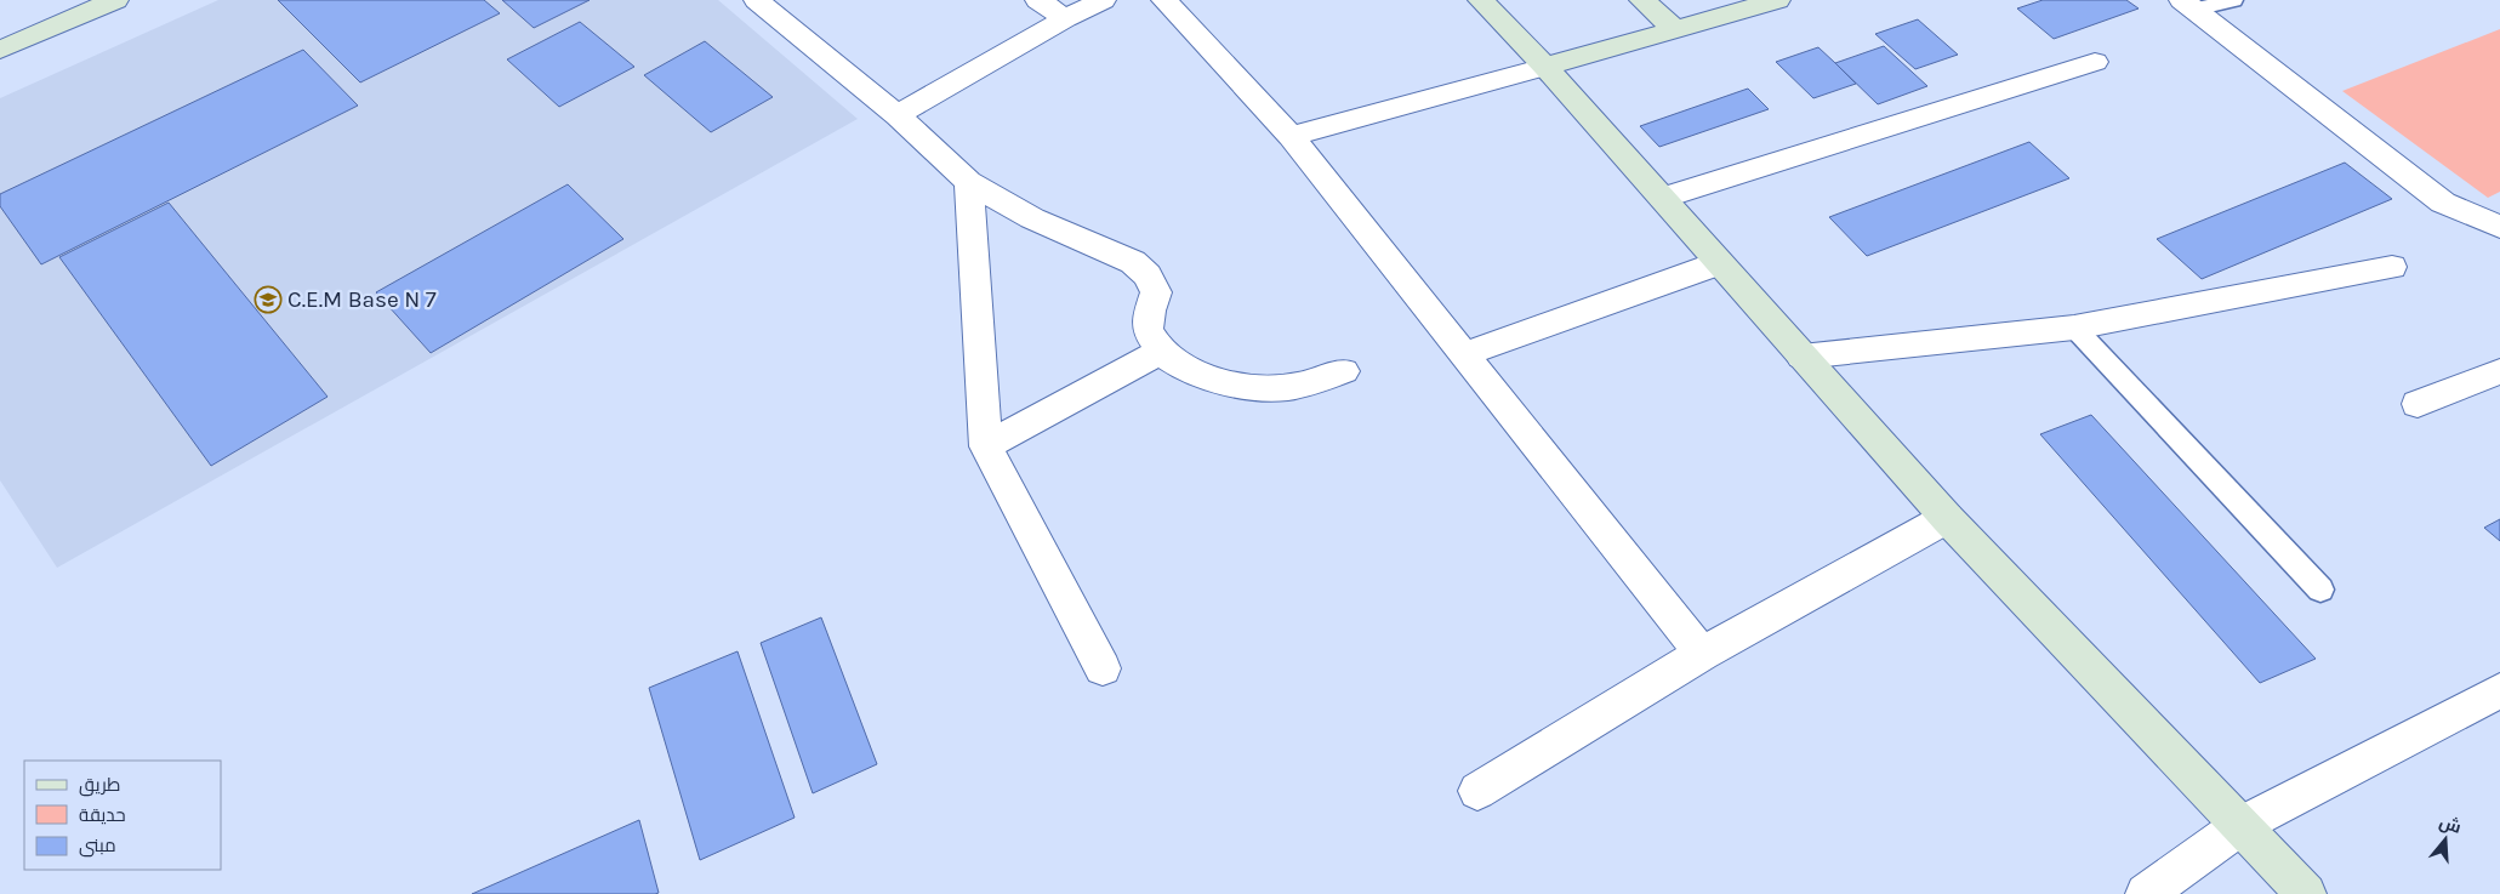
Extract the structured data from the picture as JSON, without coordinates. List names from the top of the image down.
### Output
{
  "places": {
    "school or university": ["C.E.M Base N 7"]
  },
  "legend": ["طريق", "حديقة", "مبنى"],
  "north": "top"
}
